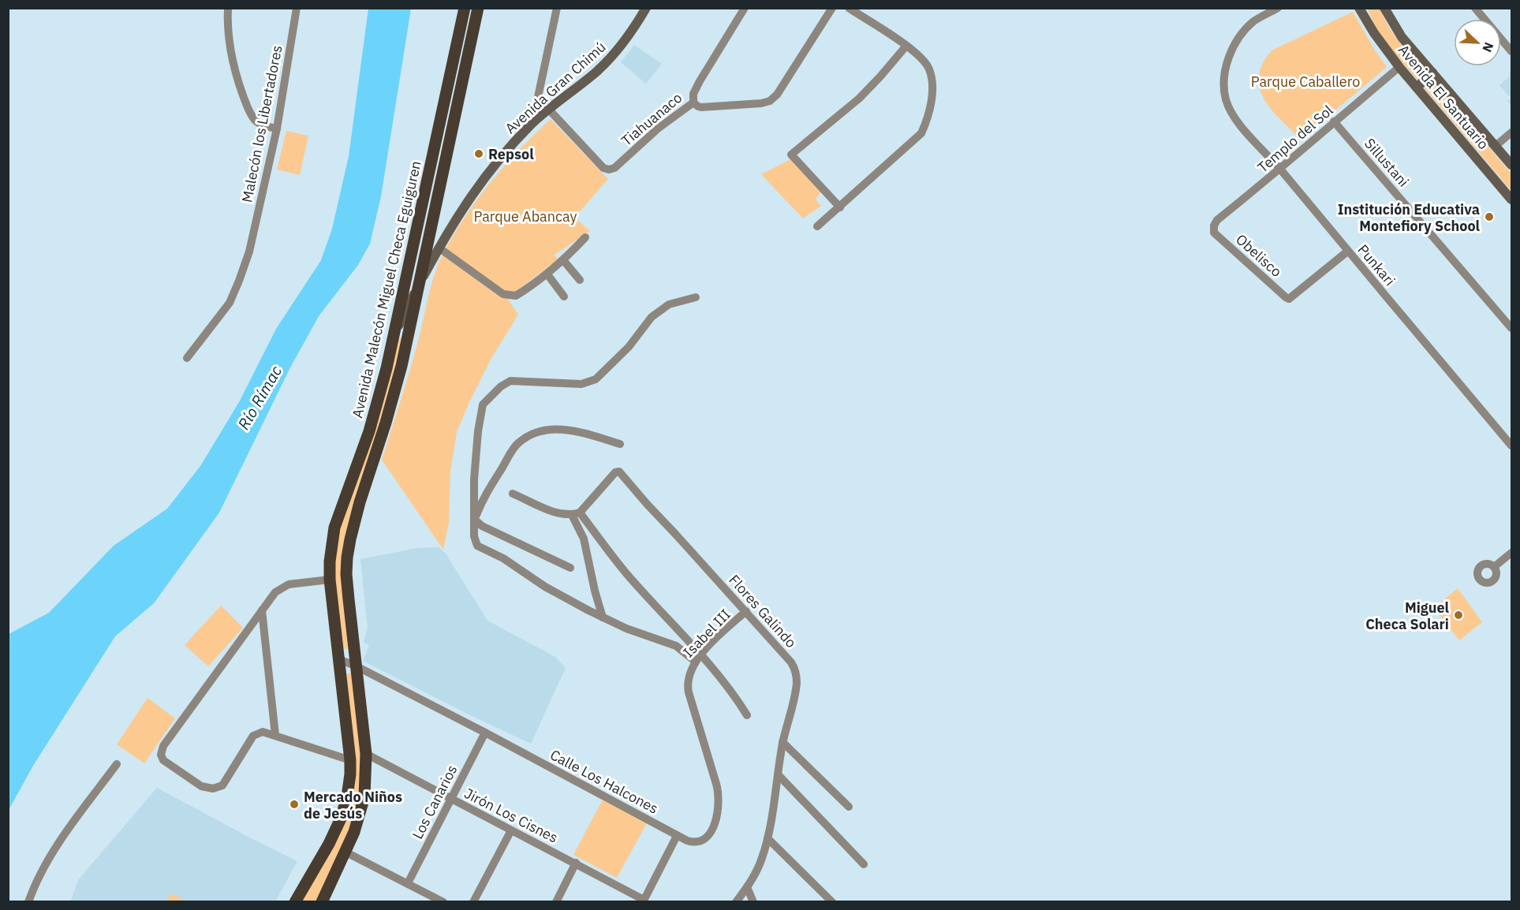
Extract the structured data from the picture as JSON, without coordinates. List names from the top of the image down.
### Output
{
  "streets": {
    "main road": ["Avenida Malecón Miguel Checa Eguiguren"],
    "street": [
      "Avenida Gran Chimú",
      "Avenida El Santuario",
      "Tiahuanaco",
      "Malecón los Libertadores",
      "Templo del Sol",
      "Sillustani",
      "Obelisco",
      "Punkari",
      "Flores Galindo",
      "Isabel III",
      "Calle Los Halcones",
      "Los Canarios",
      "Jirón Los Cisnes"
    ]
  },
  "crossings": [
    ["Avenida Gran Chimú", "Tiahuanaco"],
    ["Avenida Gran Chimú", "Avenida Malecón Miguel Checa Eguiguren"],
    ["Avenida El Santuario", "Templo del Sol"],
    ["Templo del Sol", "Sillustani"],
    ["Templo del Sol", "Obelisco"],
    ["Templo del Sol", "Punkari"],
    ["Obelisco", "Punkari"],
    ["Avenida Malecón Miguel Checa Eguiguren", "Calle Los Halcones"],
    ["Avenida Malecón Miguel Checa Eguiguren", "Jirón Los Cisnes"],
    ["Flores Galindo", "Isabel III"],
    ["Isabel III", "Calle Los Halcones"],
    ["Calle Los Halcones", "Los Canarios"],
    ["Los Canarios", "Jirón Los Cisnes"]
  ],
  "water": ["Río Rímac"],
  "parks": ["Parque Caballero", "Parque Abancay"],
  "places": [
    "Repsol",
    "Institución Educativa Montefiory School",
    "Miguel Checa Solari",
    "Mercado Niños de Jesús"
  ],
  "north": "bottom right"
}
